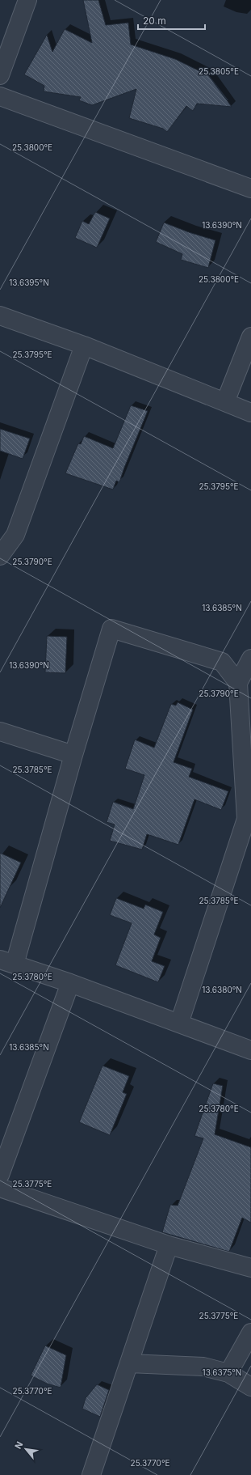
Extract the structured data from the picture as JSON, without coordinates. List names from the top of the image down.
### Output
{
  "scale_bar": "20 m",
  "north": "top left",
  "coordinates": [
    "25.3805°E",
    "25.3800°E",
    "13.6390°N",
    "13.6395°N",
    "25.3795°E",
    "25.3790°E",
    "13.6385°N",
    "25.3785°E",
    "25.3780°E",
    "13.6380°N",
    "25.3775°E",
    "13.6375°N",
    "25.3770°E"
  ]
}
